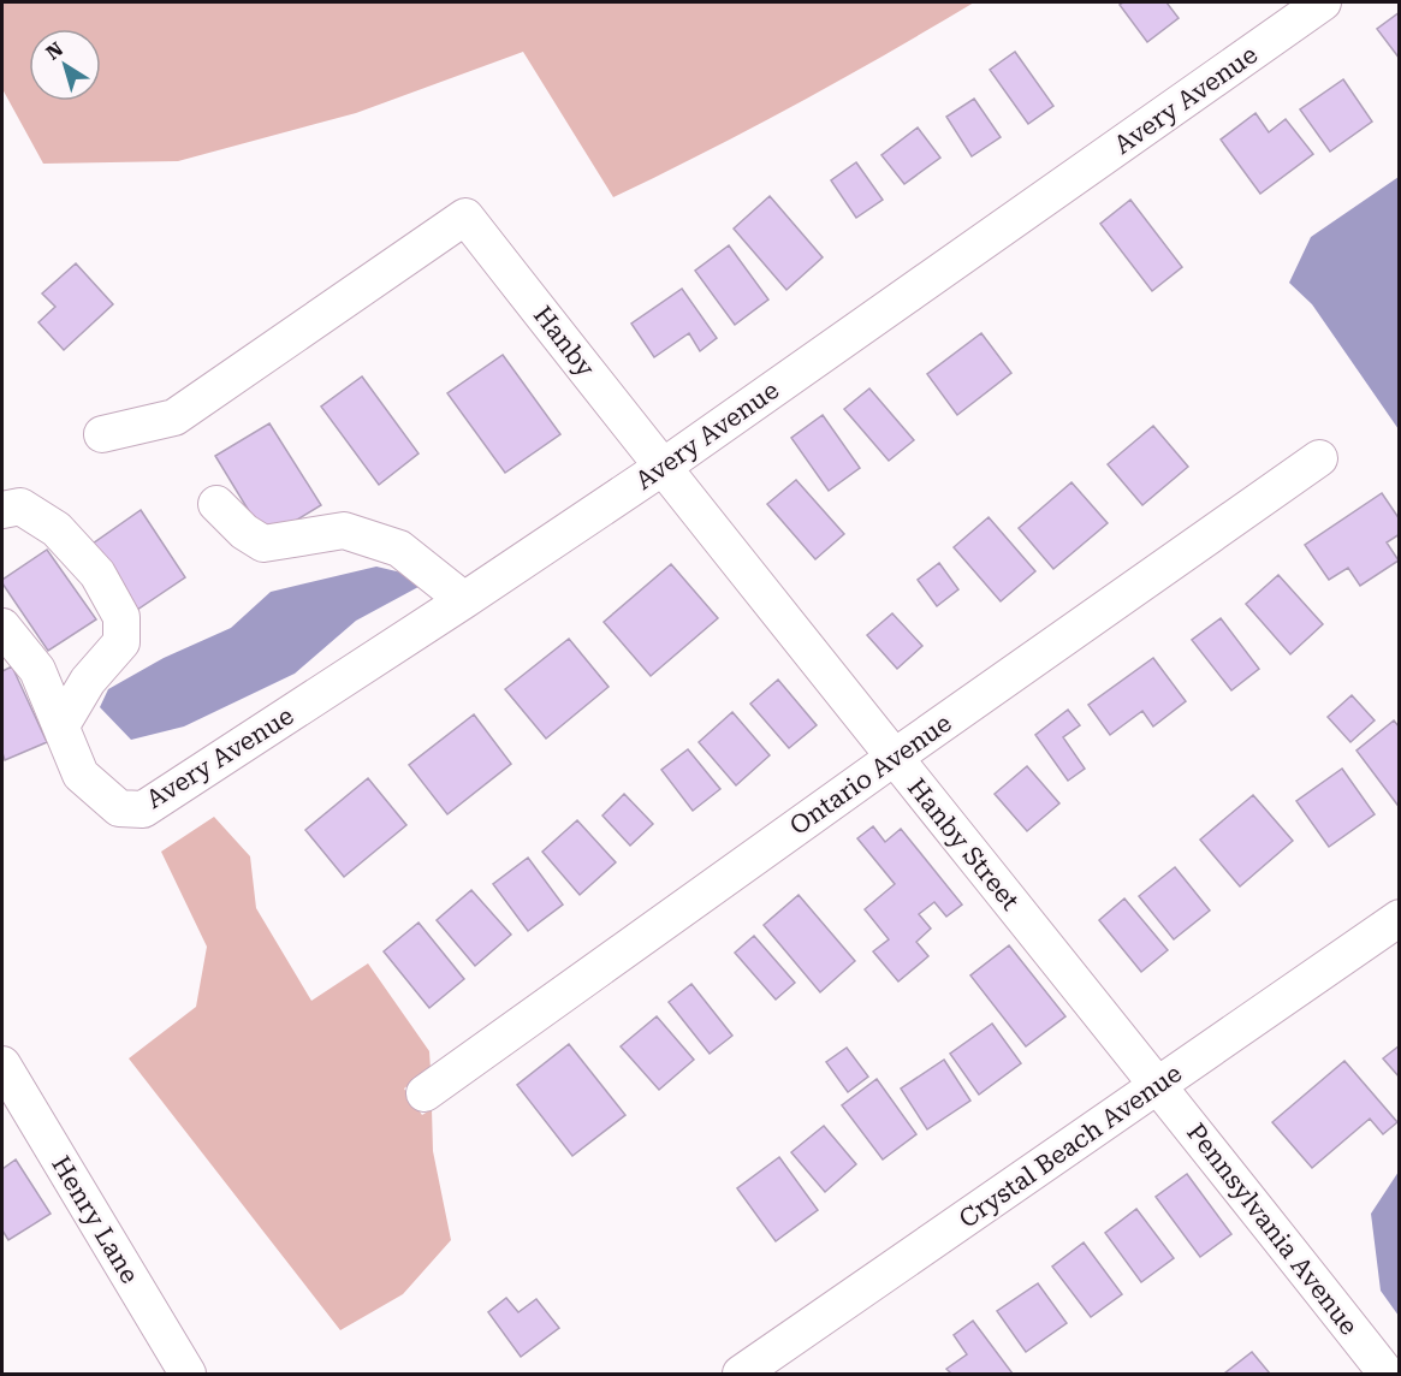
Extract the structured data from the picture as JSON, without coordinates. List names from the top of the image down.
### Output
{
  "streets": {
    "street": [
      "Avery Avenue",
      "Hanby",
      "Ontario Avenue",
      "Hanby Street",
      "Crystal Beach Avenue",
      "Henry Lane",
      "Pennsylvania Avenue"
    ]
  },
  "crossings": [
    ["Avery Avenue", "Hanby"],
    ["Avery Avenue", "Hanby Street"],
    ["Hanby", "Hanby Street"],
    ["Ontario Avenue", "Hanby Street"],
    ["Hanby Street", "Crystal Beach Avenue"],
    ["Hanby Street", "Pennsylvania Avenue"],
    ["Crystal Beach Avenue", "Pennsylvania Avenue"]
  ],
  "north": "top left"
}
